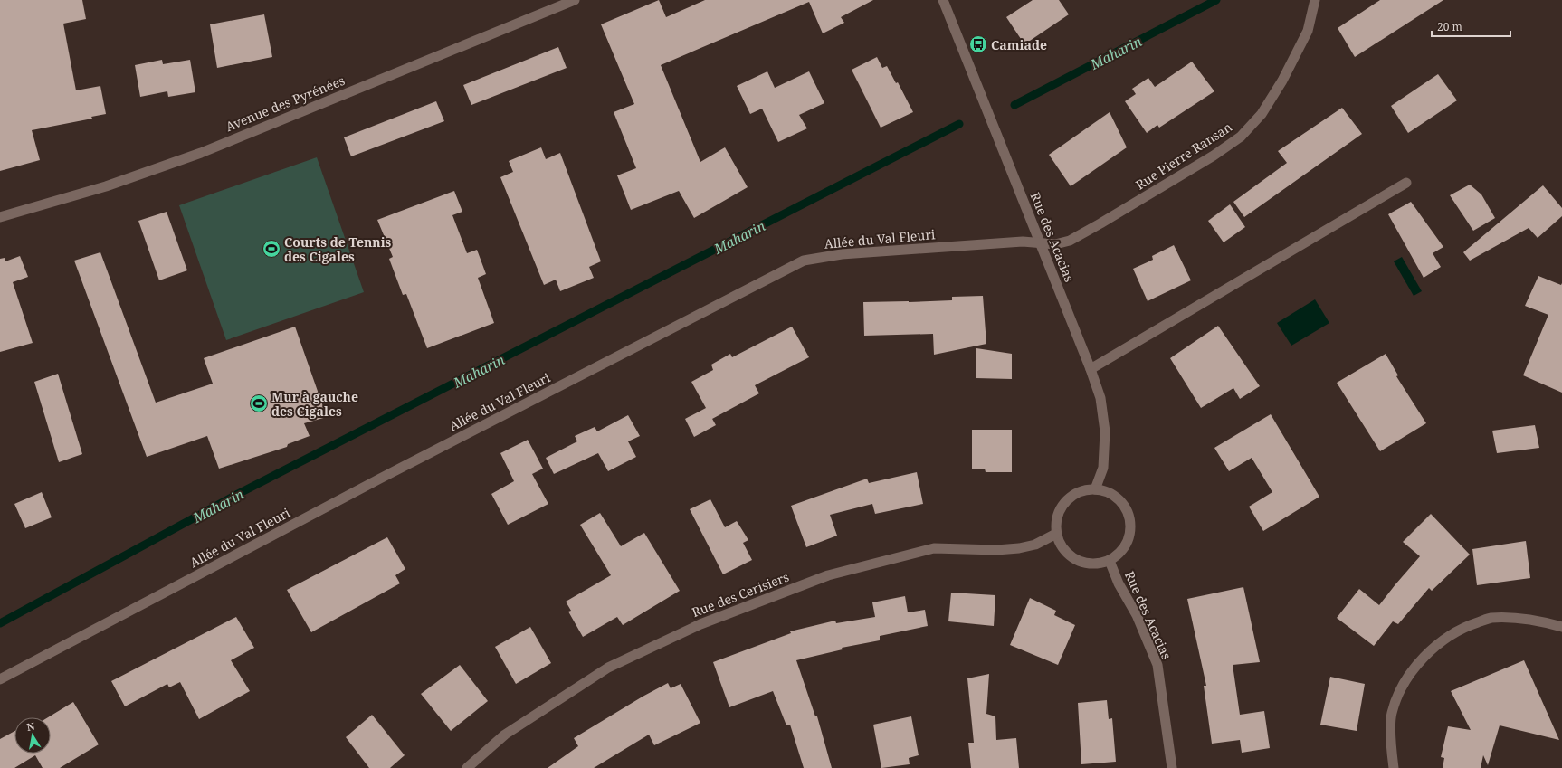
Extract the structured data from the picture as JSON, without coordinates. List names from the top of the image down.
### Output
{
  "streets": {
    "street": [
      "Avenue des Pyrénées",
      "Rue Pierre Ransan",
      "Rue des Acacias",
      "Allée du Val Fleuri",
      "Rue des Cerisiers"
    ]
  },
  "crossings": [
    ["Rue Pierre Ransan", "Rue des Acacias"],
    ["Rue Pierre Ransan", "Allée du Val Fleuri"],
    ["Rue des Acacias", "Allée du Val Fleuri"],
    ["Rue des Acacias", "Rue des Cerisiers"]
  ],
  "water": ["Maharin"],
  "places": {
    "bus stop": ["Camiade"],
    "sports": ["Courts de Tennis des Cigales", "Mur à gauche des Cigales"]
  },
  "scale_bar": "20 m",
  "north": "top"
}
